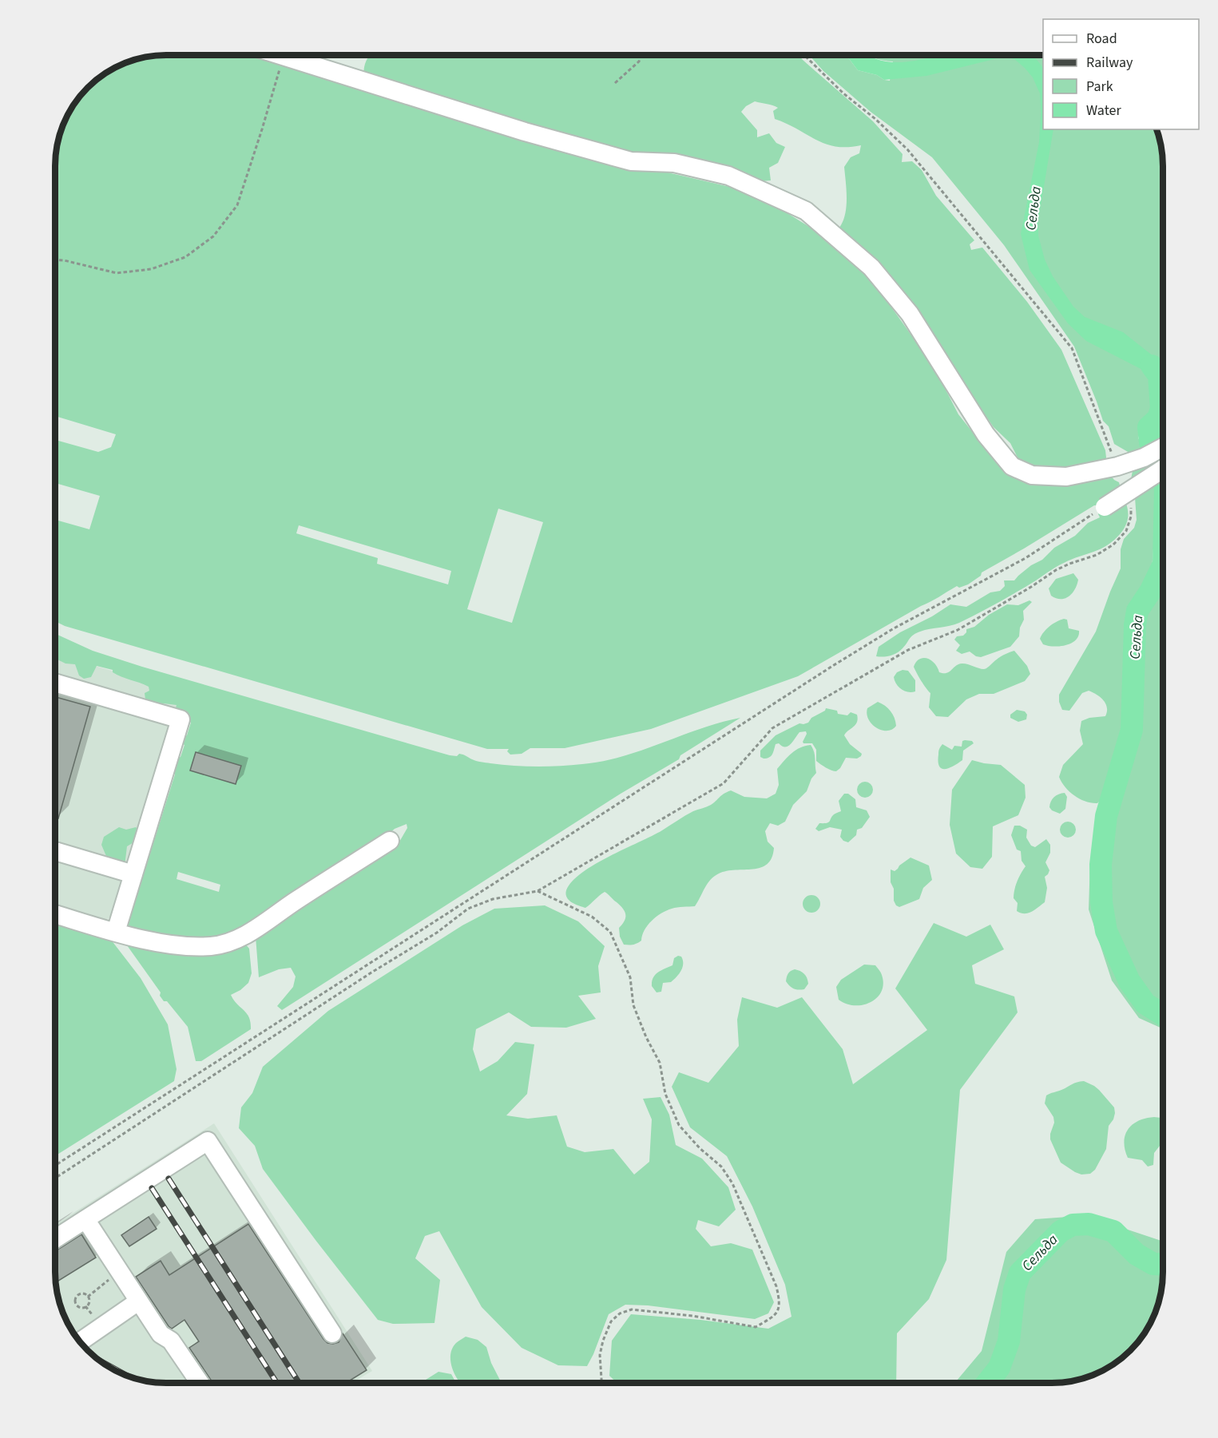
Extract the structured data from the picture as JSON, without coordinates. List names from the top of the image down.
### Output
{
  "water": ["Сельда"],
  "legend": [
    "Road",
    "Railway",
    "Park",
    "Water"
  ]
}
